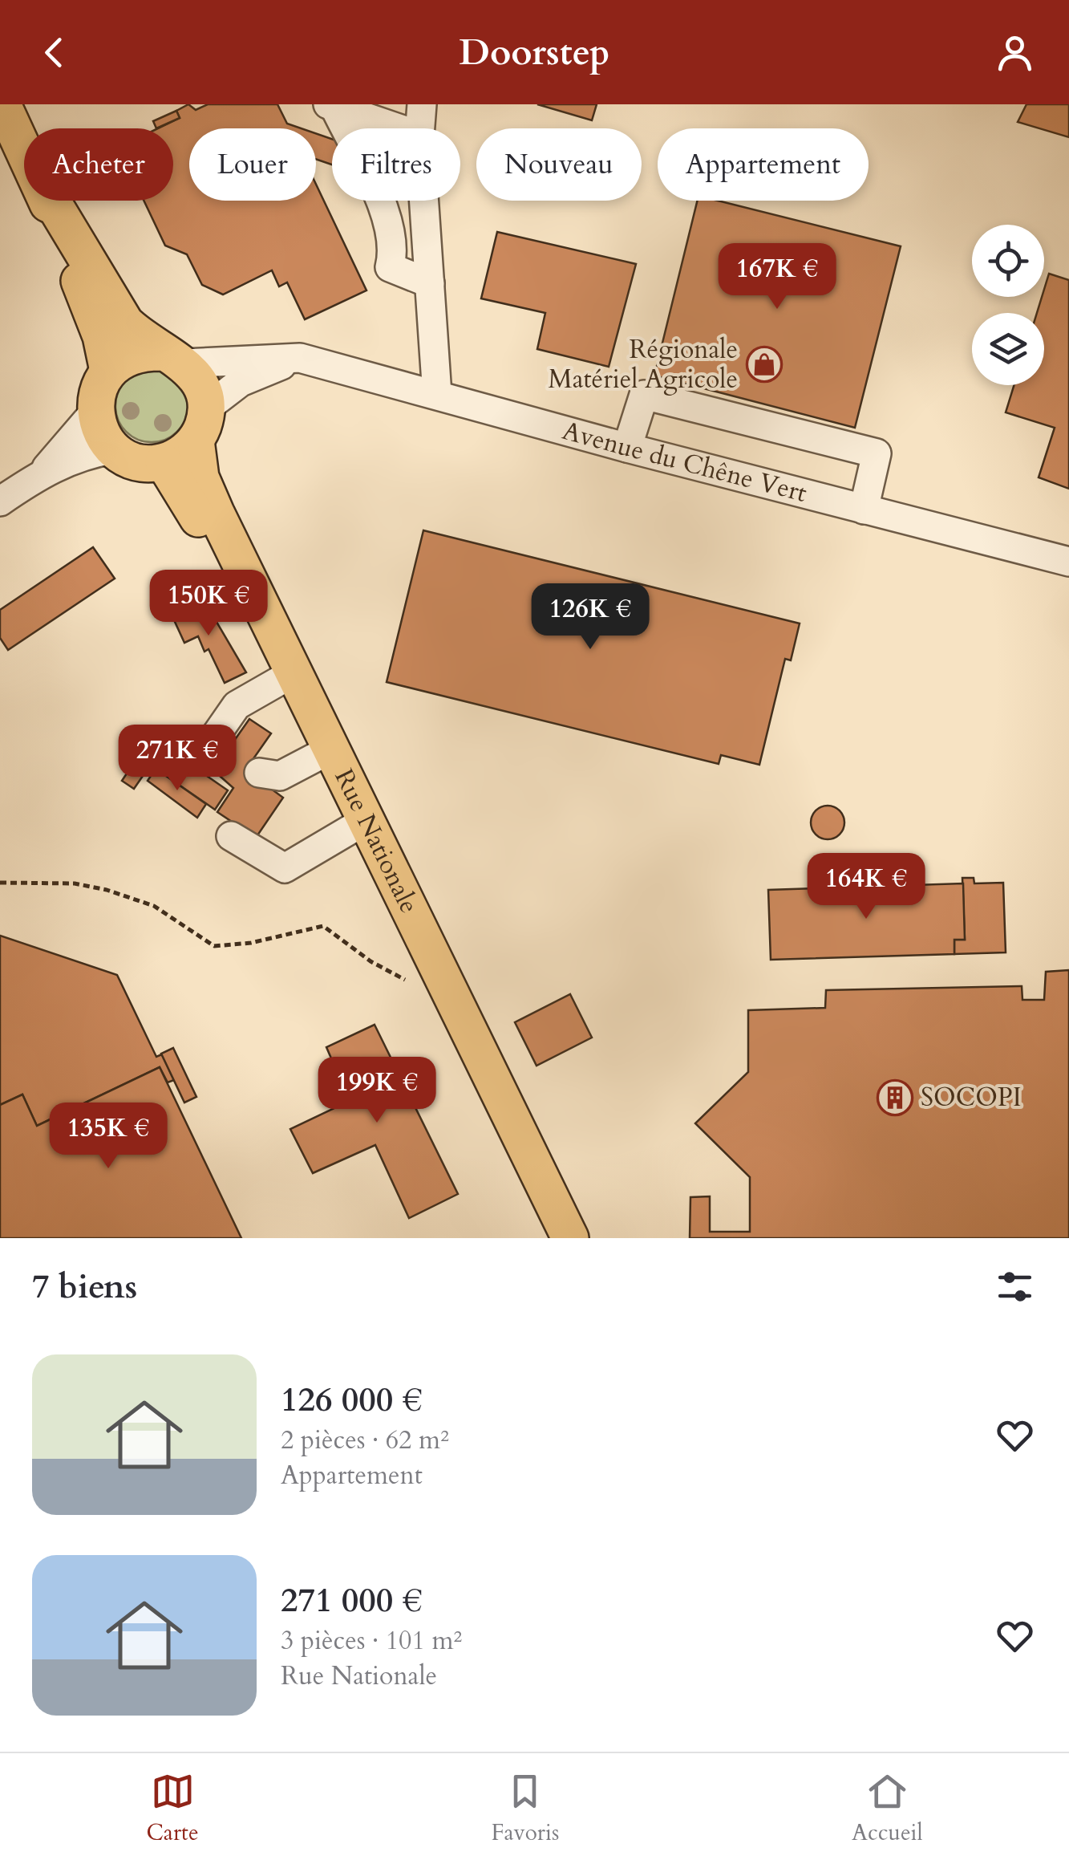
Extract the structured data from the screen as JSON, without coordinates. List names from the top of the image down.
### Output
{
  "streets": {
    "main road": ["Rue Nationale"],
    "street": ["Avenue du Chêne Vert"]
  },
  "crossings": [
    ["Avenue du Chêne Vert", "Rue Nationale"]
  ],
  "places": {
    "shop": ["Régionale Matériel Agricole"],
    "building": ["SOCOPI"]
  },
  "page": {
    "header": "Doorstep",
    "chip": [
      "Acheter",
      "Louer",
      "Filtres",
      "Nouveau",
      "Appartement"
    ],
    "price": [
      "167K €",
      "150K €",
      "126K €",
      "271K €",
      "164K €",
      "199K €",
      "135K €"
    ],
    "heading": "7 biens",
    "list": [
      {
        "name": "126 000 €",
        "note": "2 pièces · 62 m² · Appartement"
      },
      {
        "name": "271 000 €",
        "note": "3 pièces · 101 m² · Rue Nationale"
      }
    ],
    "tabs": ["Carte", "Favoris", "Accueil"]
  }
}
